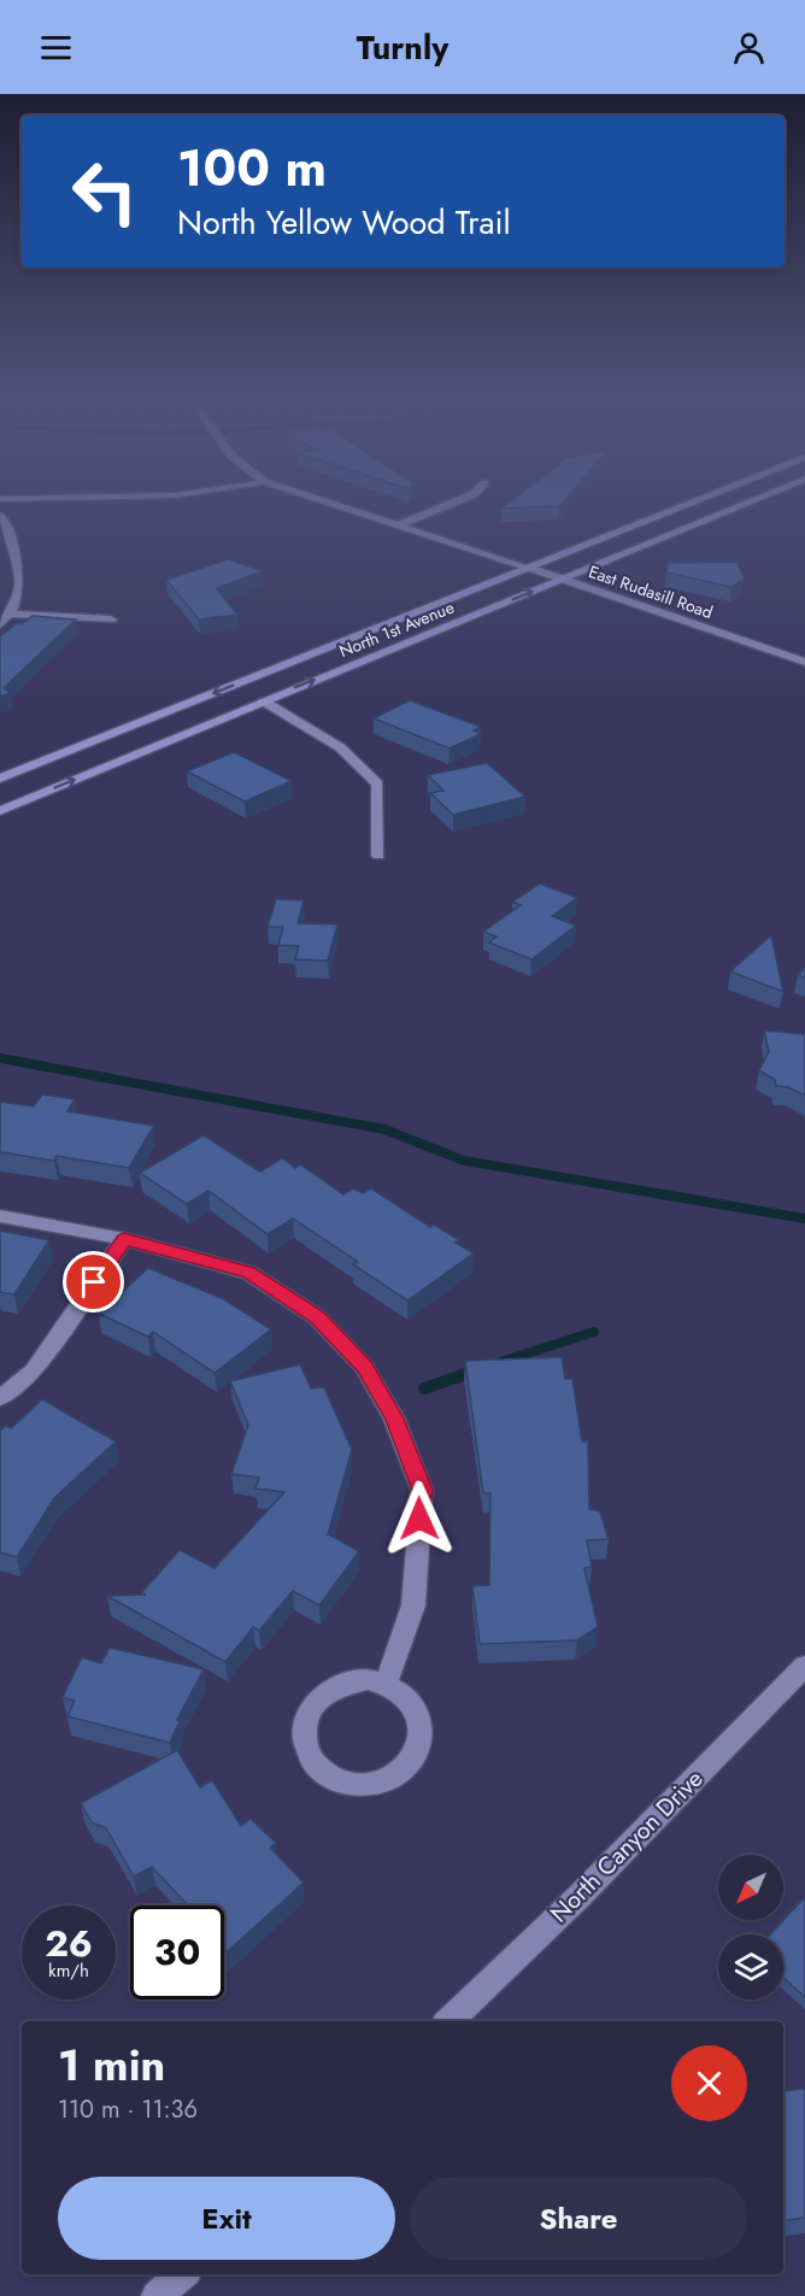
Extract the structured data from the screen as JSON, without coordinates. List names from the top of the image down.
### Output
{
  "streets": {
    "main road": ["North 1st Avenue"],
    "street": ["East Rudasill Road", "North Canyon Drive"]
  },
  "crossings": [
    ["East Rudasill Road", "North 1st Avenue"]
  ],
  "north": "bottom left",
  "page": {
    "header": "Turnly",
    "turn": ["100 m", "North Yellow Wood Trail"],
    "speed": "26 km/h",
    "limit": "30",
    "heading": ["1 min", "110 m · 11:36"],
    "buttons": ["Exit", "Share"]
  }
}
